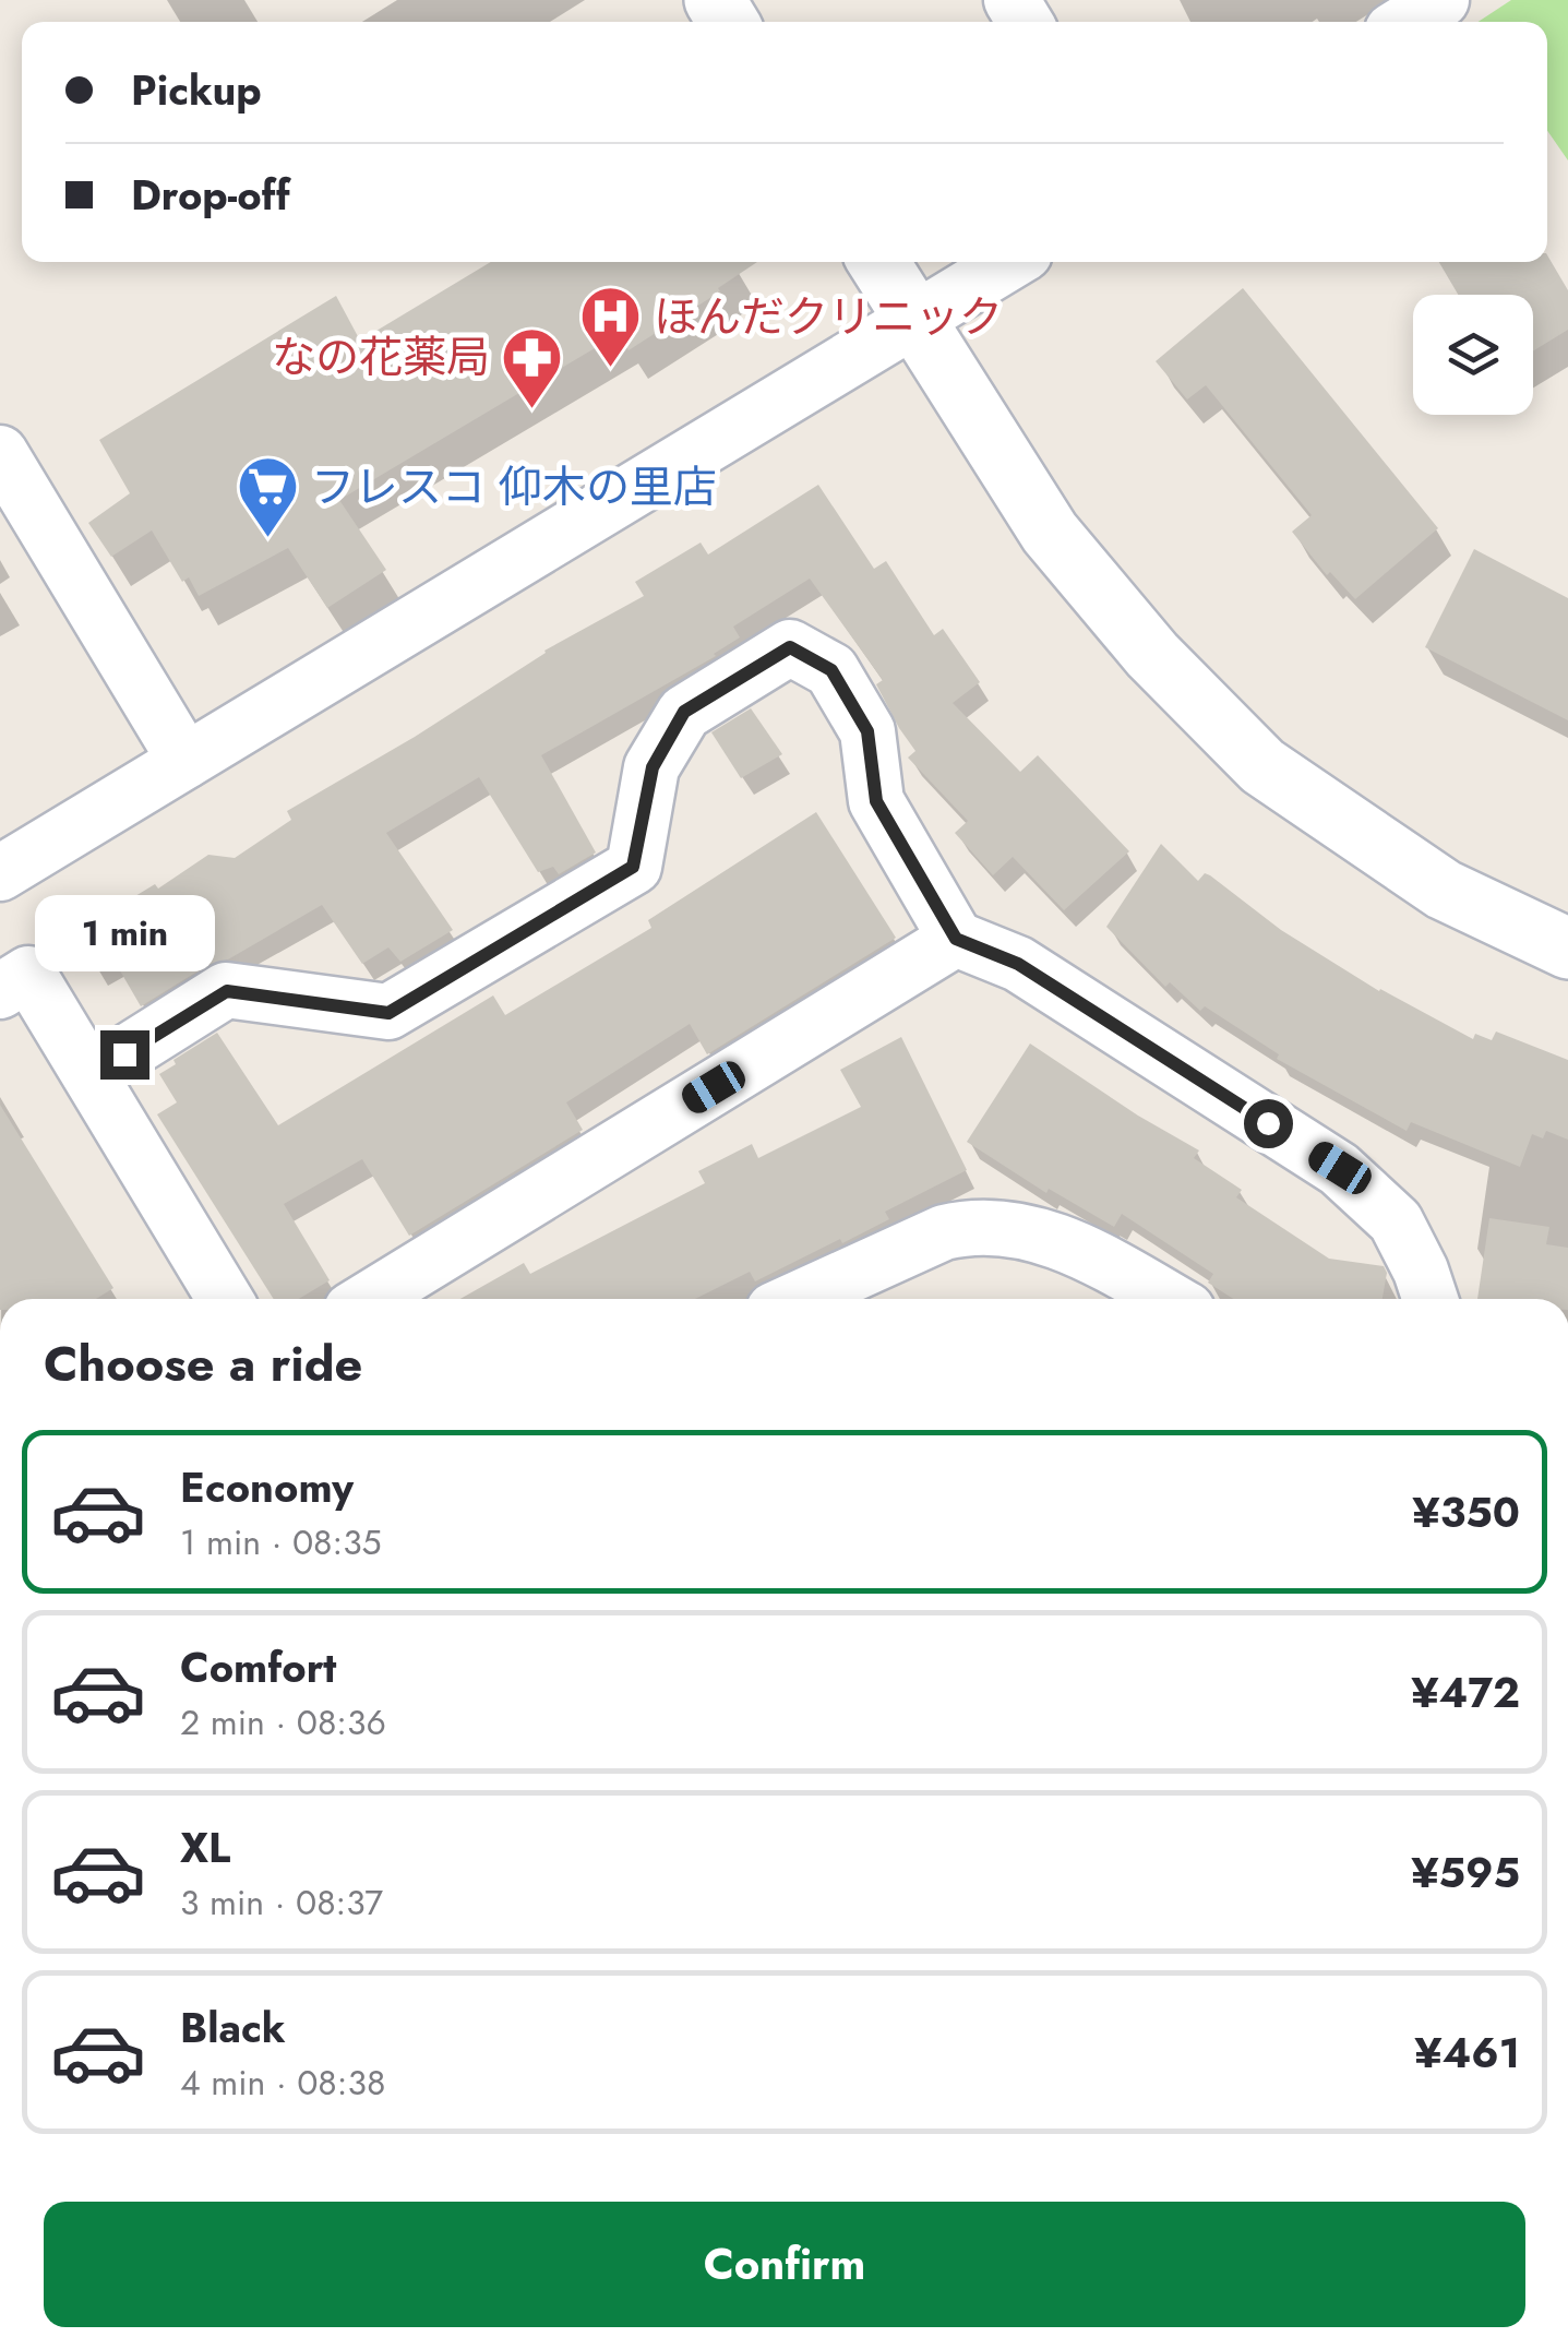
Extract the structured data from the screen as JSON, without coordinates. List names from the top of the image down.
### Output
{
  "places": {
    "hospital": ["ほんだクリニック"],
    "pharmacy": ["なの花薬局"],
    "supermarket": ["フレスコ 仰木の里店"]
  },
  "page": {
    "banner": ["Pickup", "Drop-off"],
    "bubble": "1 min",
    "heading": "Choose a ride",
    "list": [
      {
        "name": "Economy",
        "note": "1 min · 08:35",
        "value": "¥350"
      },
      {
        "name": "Comfort",
        "note": "2 min · 08:36",
        "value": "¥472"
      },
      {
        "name": "XL",
        "note": "3 min · 08:37",
        "value": "¥595"
      },
      {
        "name": "Black",
        "note": "4 min · 08:38",
        "value": "¥461"
      }
    ],
    "buttons": "Confirm"
  }
}
